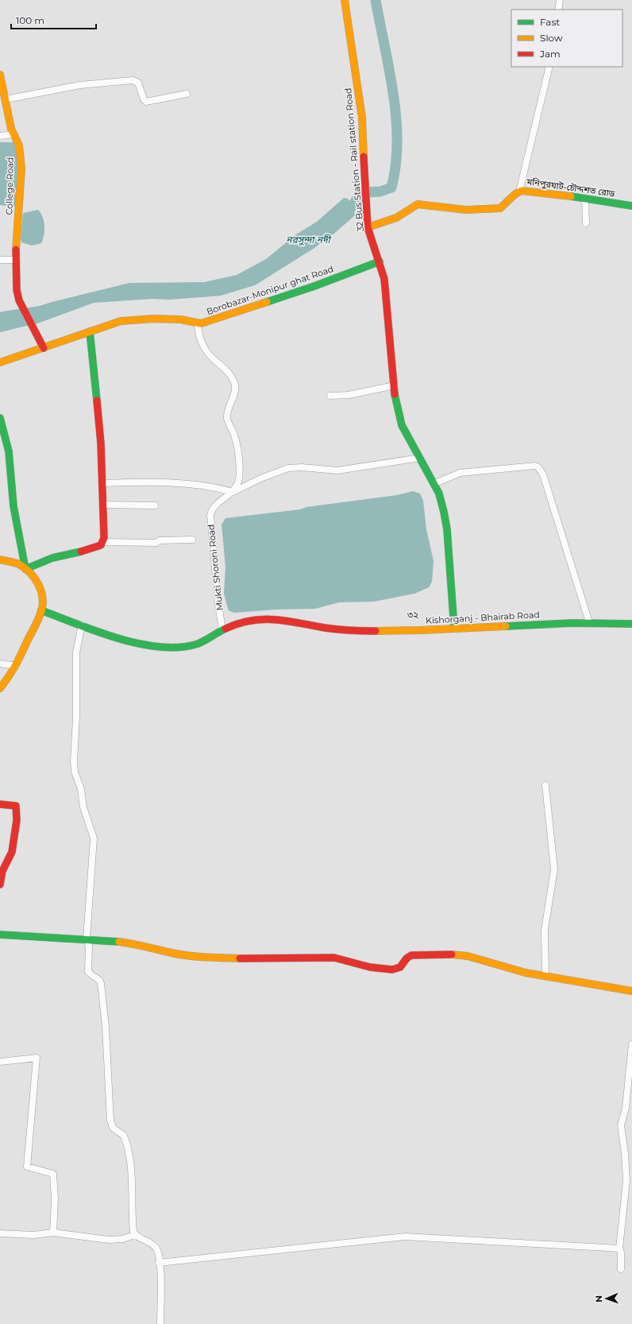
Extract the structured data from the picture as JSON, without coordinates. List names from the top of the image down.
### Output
{
  "streets": {
    "street": [
      "32 Bus Station - Rail station Road",
      "College Road",
      "মনিপুরঘাট-চৌদ্দশত রোড",
      "Borobazar-Monipur ghat Road",
      "Mukti Shoroni Road",
      "Kishorganj - Bhairab Road"
    ]
  },
  "crossings": [
    ["32 Bus Station - Rail station Road", "মনিপুরঘাট-চৌদ্দশত রোড"],
    ["32 Bus Station - Rail station Road", "Borobazar-Monipur ghat Road"],
    ["32 Bus Station - Rail station Road", "Mukti Shoroni Road"],
    ["32 Bus Station - Rail station Road", "Kishorganj - Bhairab Road"],
    ["College Road", "Borobazar-Monipur ghat Road"],
    ["Mukti Shoroni Road", "Kishorganj - Bhairab Road"]
  ],
  "districts": ["৩২"],
  "water": ["নরসুন্দা নদী"],
  "legend": ["Fast", "Slow", "Jam"],
  "scale_bar": "100 m",
  "north": "left"
}
